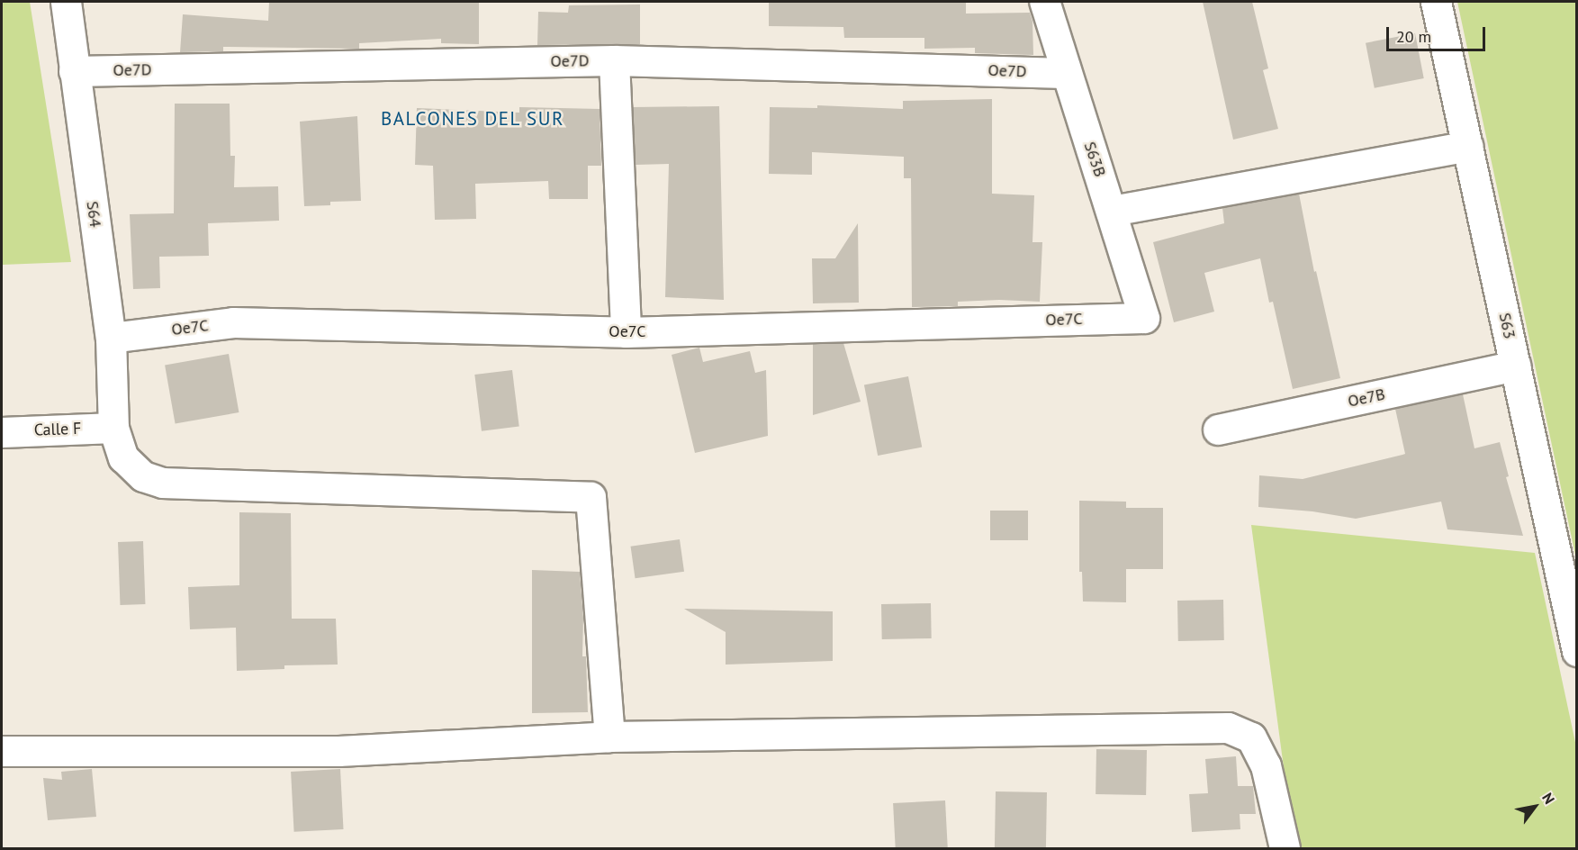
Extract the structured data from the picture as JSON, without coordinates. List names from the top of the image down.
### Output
{
  "streets": {
    "street": [
      "Oe7D",
      "S63B",
      "S64",
      "Oe7C",
      "S63",
      "Oe7B",
      "Calle F"
    ]
  },
  "crossings": [
    ["Oe7D", "S63B"],
    ["Oe7D", "S64"],
    ["S63B", "Oe7C"],
    ["S64", "Oe7C"],
    ["S64", "Calle F"],
    ["S63", "Oe7B"]
  ],
  "districts": ["BALCONES DEL SUR"],
  "scale_bar": "20 m",
  "north": "top right"
}
